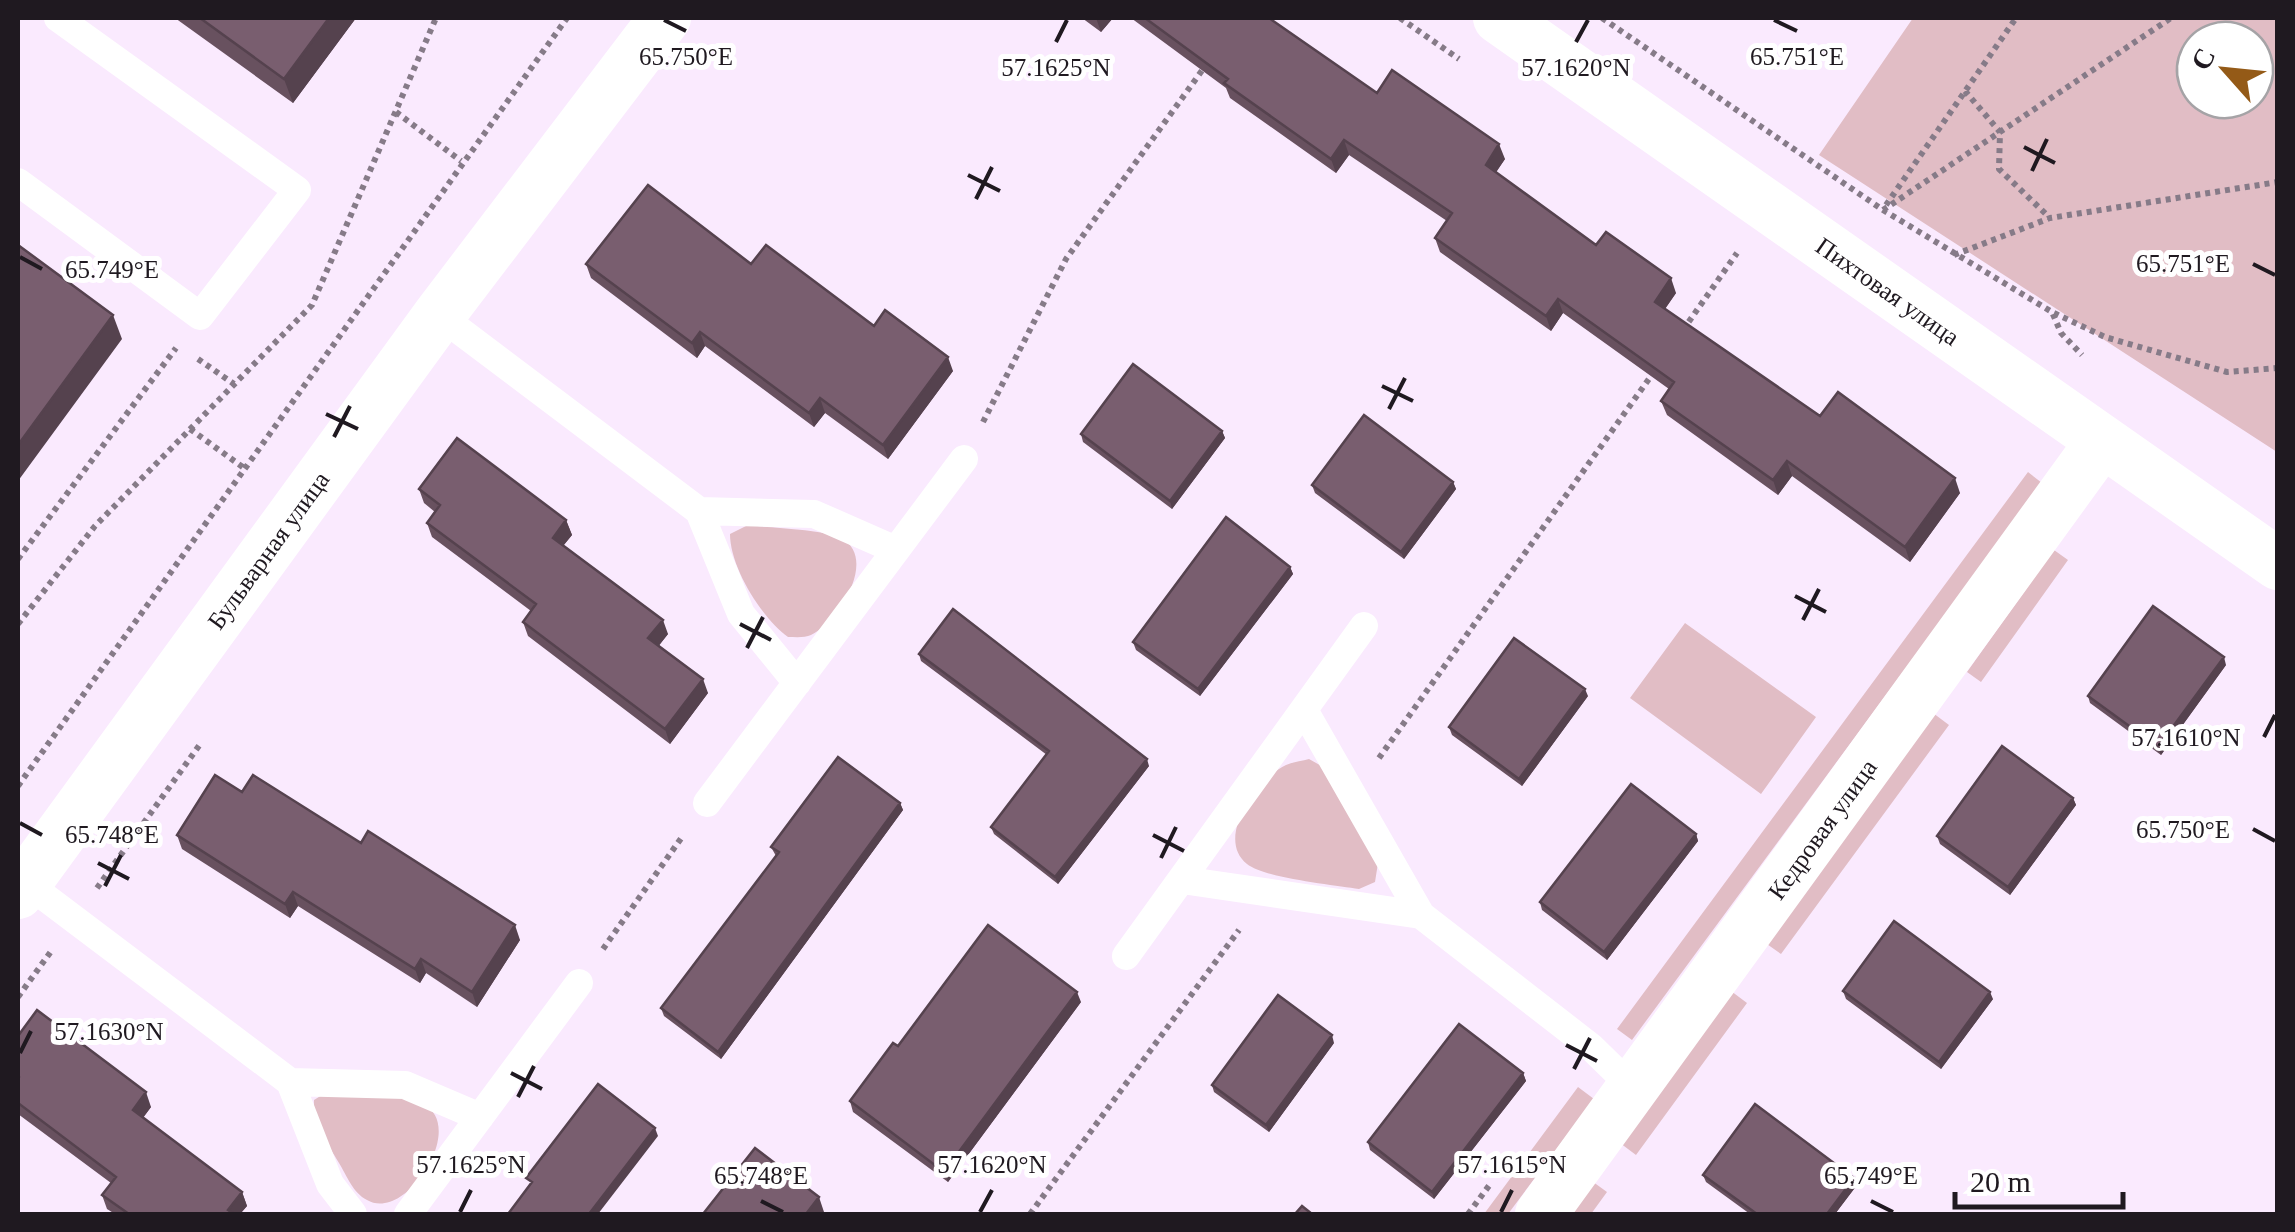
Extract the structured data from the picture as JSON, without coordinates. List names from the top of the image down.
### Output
{
  "streets": {
    "street": ["Пихтовая улица", "Бульварная улица", "Кедровая улица"]
  },
  "crossings": [
    ["Пихтовая улица", "Кедровая улица"]
  ],
  "scale_bar": "20 m",
  "north": "top left",
  "coordinates": [
    "65.750°E",
    "65.751°E",
    "57.1625°N",
    "57.1620°N",
    "65.749°E",
    "57.1610°N",
    "65.748°E",
    "57.1630°N",
    "57.1615°N"
  ]
}
